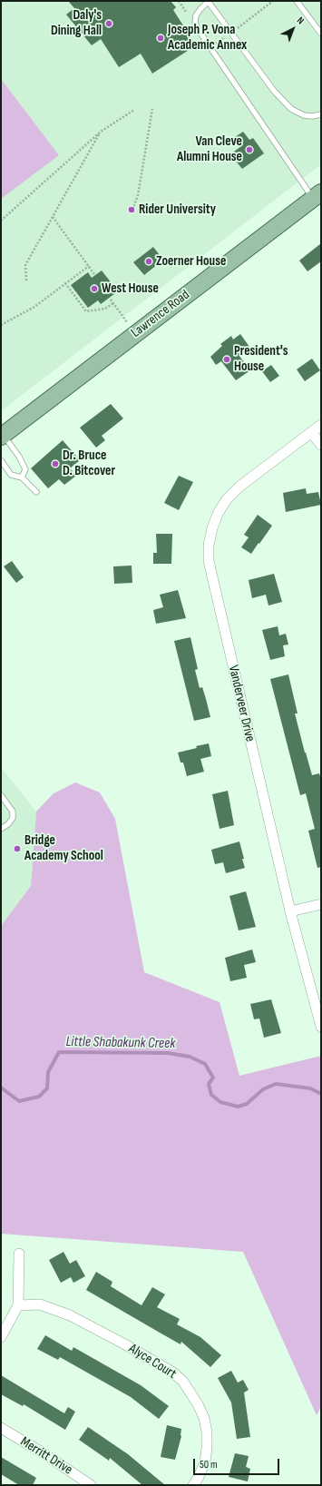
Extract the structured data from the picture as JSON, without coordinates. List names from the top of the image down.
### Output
{
  "streets": {
    "main road": ["Lawrence Road"],
    "street": ["Vanderveer Drive", "Alyce Court", "Merritt Drive"]
  },
  "water": ["Little Shabakunk Creek"],
  "places": [
    "Daly's Dining Hall",
    "Joseph P. Vona Academic Annex",
    "Van Cleve Alumni House",
    "Rider University",
    "Zoerner House",
    "West House",
    "President's House",
    "Dr. Bruce D. Bitcover",
    "Bridge Academy School"
  ],
  "scale_bar": "50 m",
  "north": "top right"
}
